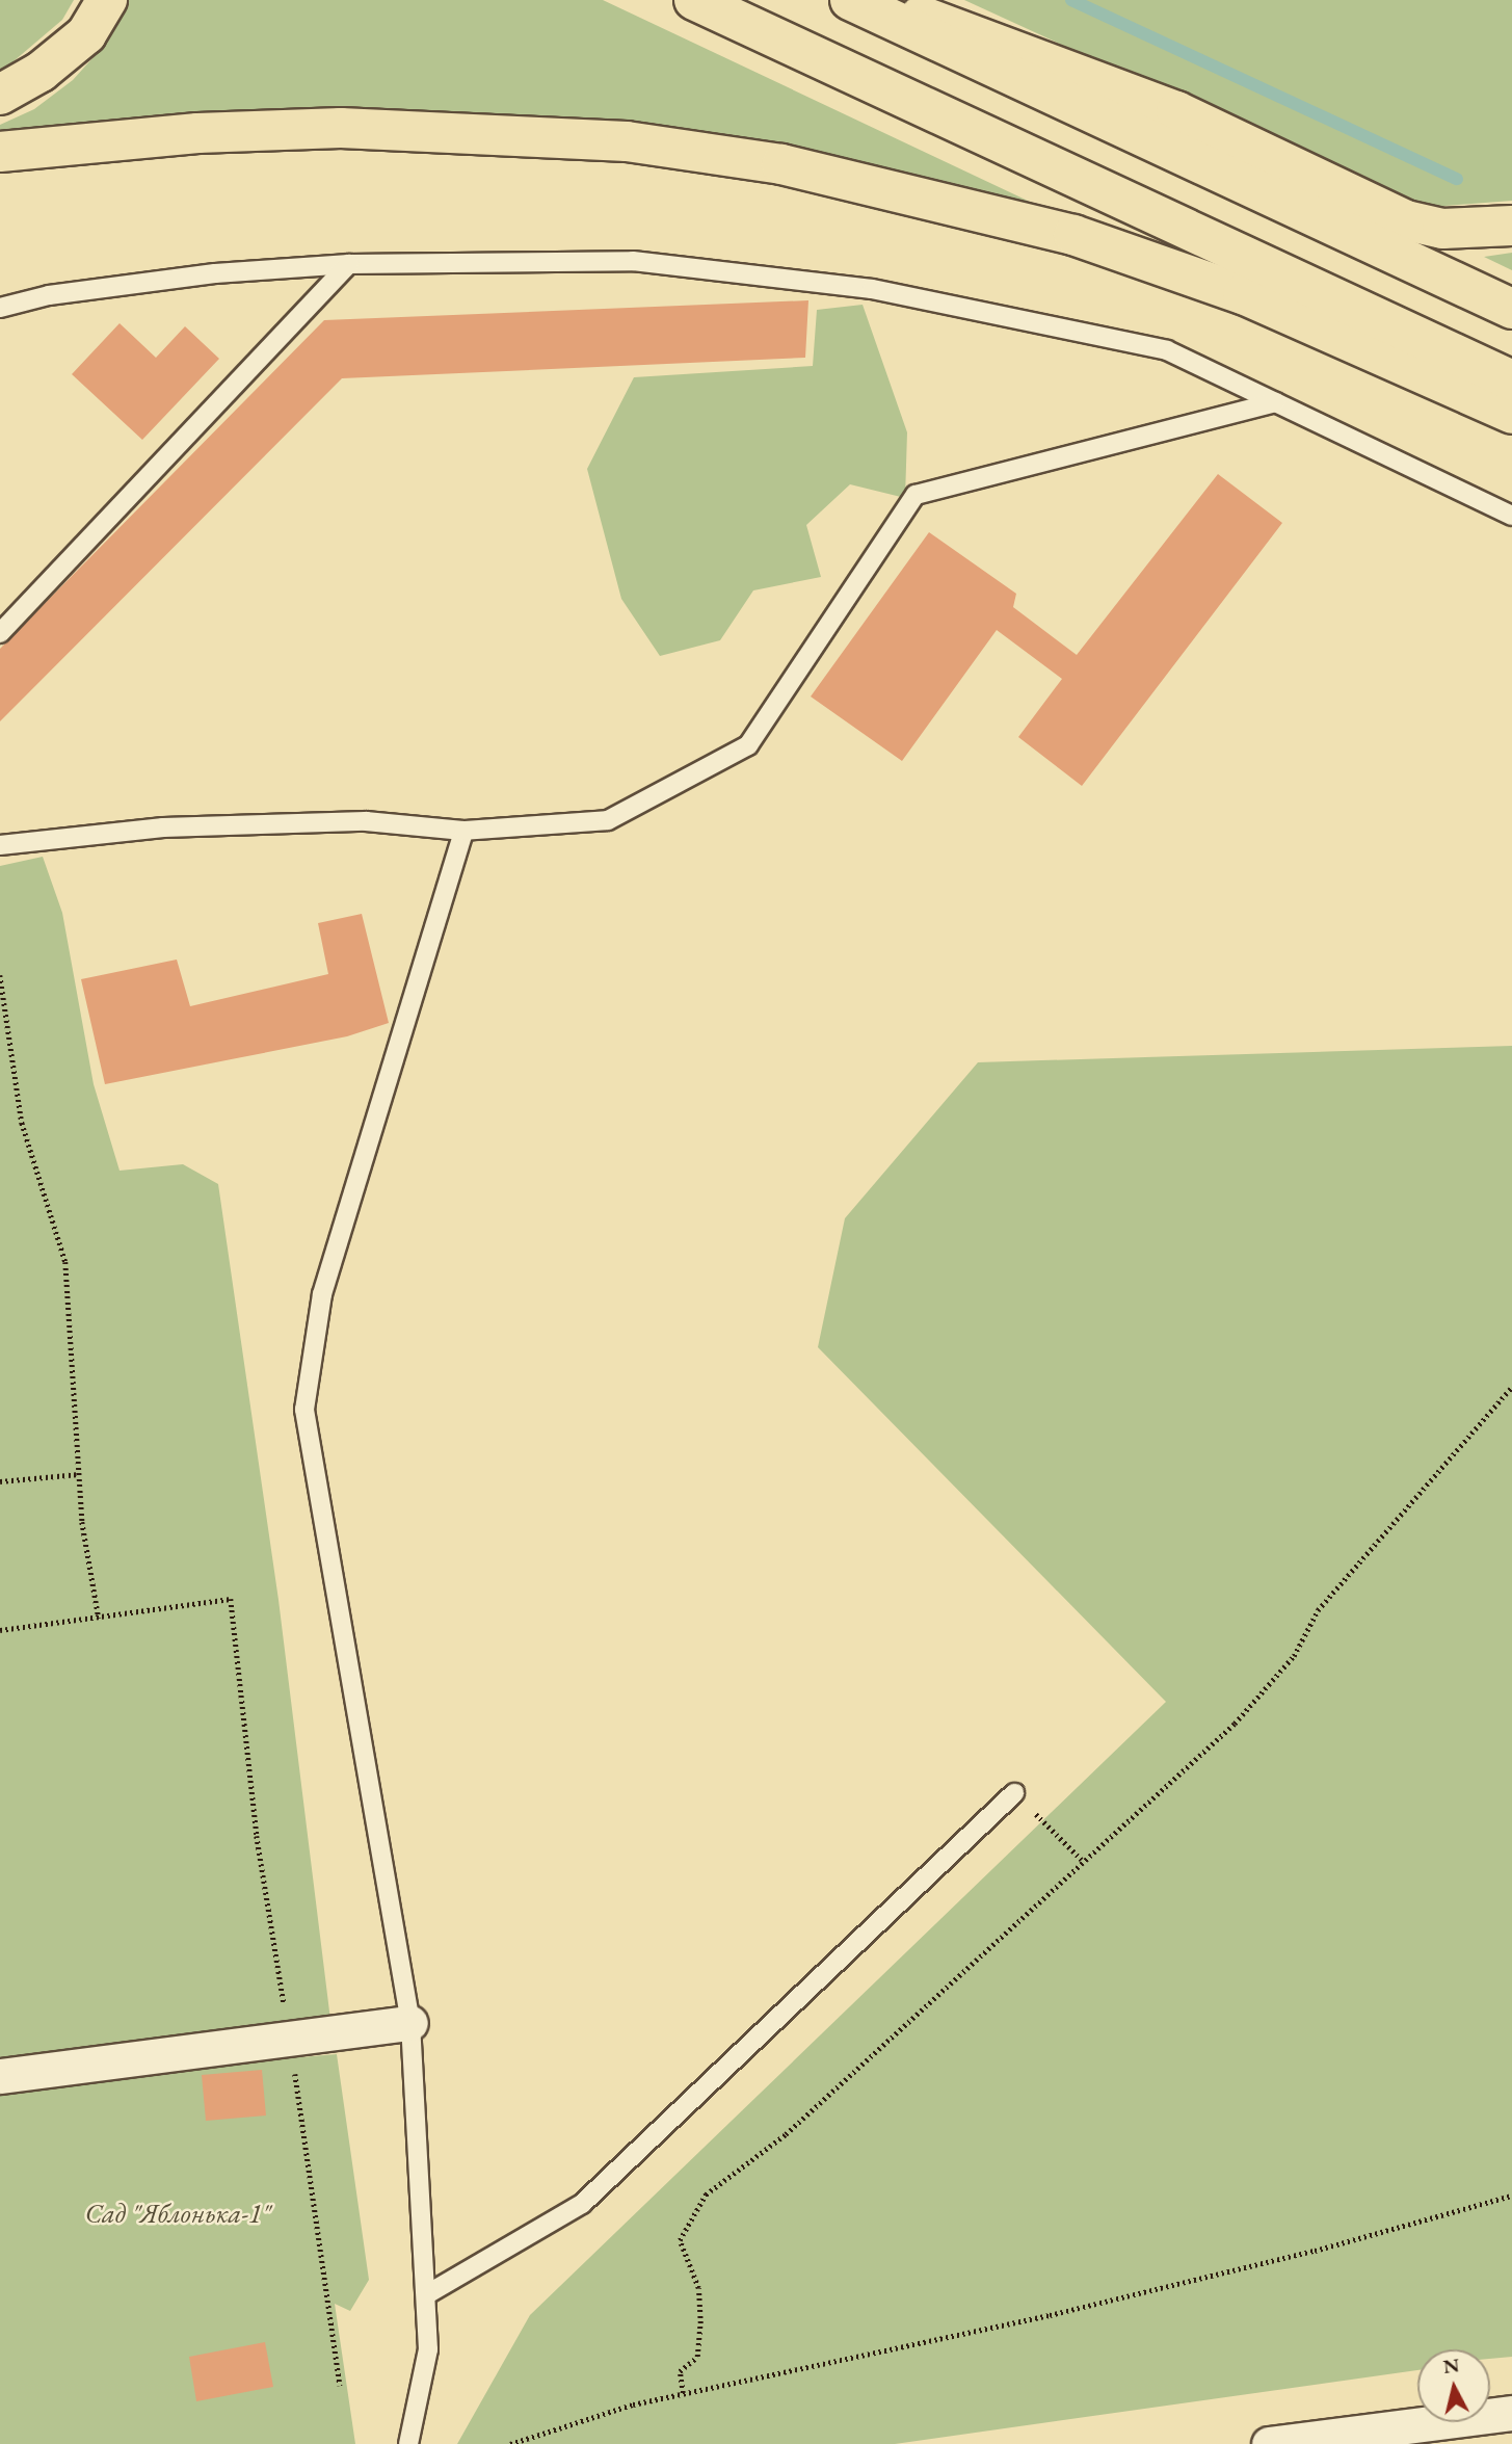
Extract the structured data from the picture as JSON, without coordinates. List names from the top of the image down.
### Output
{
  "parks": ["Сад \"Яблонька-1\""],
  "north": "top"
}
